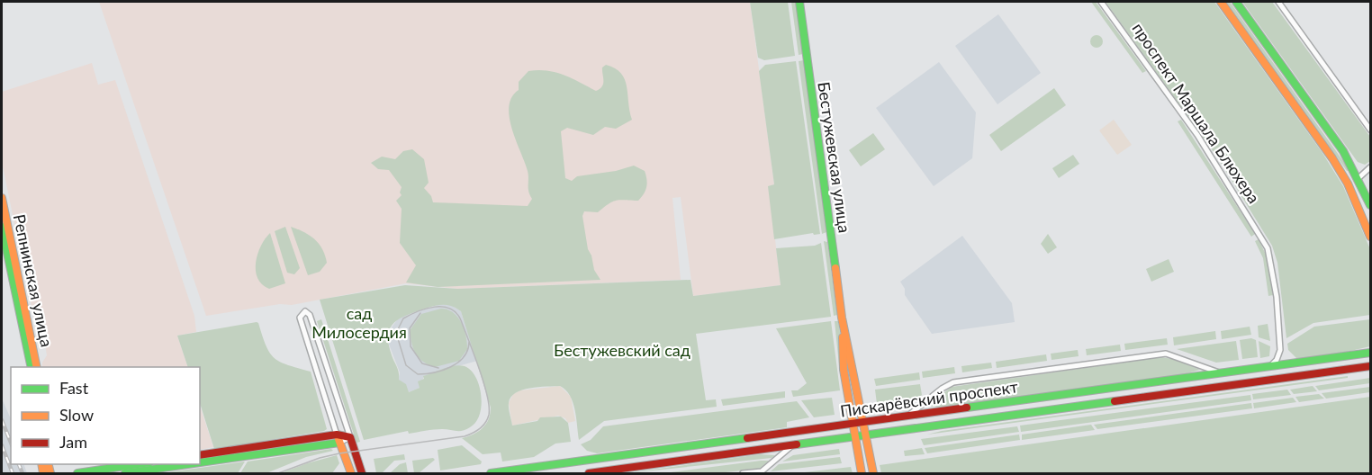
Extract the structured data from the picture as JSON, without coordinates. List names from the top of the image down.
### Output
{
  "streets": {
    "main road": ["Бестужевская улица", "Репнинская улица", "Пискарёвский проспект"],
    "street": ["проспект Маршала Блюхера"]
  },
  "crossings": [
    ["проспект Маршала Блюхера", "Пискарёвский проспект"],
    ["Бестужевская улица", "Пискарёвский проспект"]
  ],
  "parks": ["сад Милосердия", "Бестужевский сад"],
  "legend": ["Fast", "Slow", "Jam"]
}
